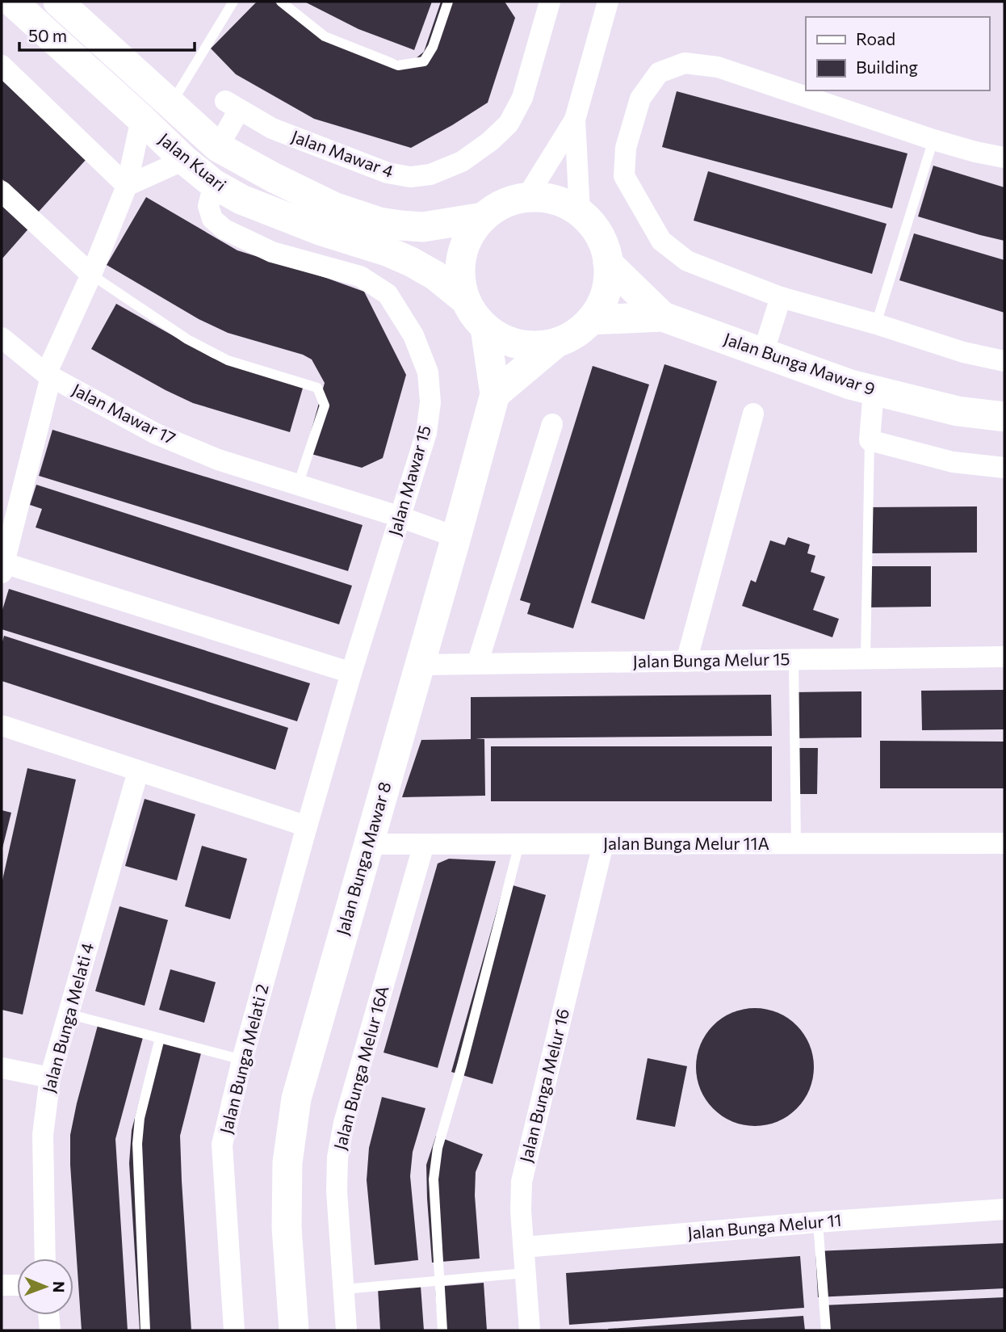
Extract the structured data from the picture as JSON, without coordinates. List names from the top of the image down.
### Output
{
  "streets": {
    "street": [
      "Jalan Mawar 4",
      "Jalan Kuari",
      "Jalan Bunga Mawar 9",
      "Jalan Mawar 17",
      "Jalan Mawar 15",
      "Jalan Bunga Melur 15",
      "Jalan Bunga Melur 11A",
      "Jalan Bunga Mawar 8",
      "Jalan Bunga Melati 4",
      "Jalan Bunga Melati 2",
      "Jalan Bunga Melur 16A",
      "Jalan Bunga Melur 16",
      "Jalan Bunga Melur 11"
    ]
  },
  "crossings": [
    ["Jalan Mawar 4", "Jalan Kuari"],
    ["Jalan Kuari", "Jalan Bunga Mawar 9"],
    ["Jalan Kuari", "Jalan Mawar 15"],
    ["Jalan Kuari", "Jalan Bunga Mawar 8"],
    ["Jalan Bunga Mawar 9", "Jalan Bunga Mawar 8"],
    ["Jalan Mawar 17", "Jalan Mawar 15"],
    ["Jalan Mawar 17", "Jalan Bunga Mawar 8"],
    ["Jalan Mawar 15", "Jalan Bunga Melati 2"],
    ["Jalan Bunga Melur 15", "Jalan Bunga Mawar 8"],
    ["Jalan Bunga Melur 11A", "Jalan Bunga Mawar 8"],
    ["Jalan Bunga Melur 11A", "Jalan Bunga Melur 16A"],
    ["Jalan Bunga Melur 11A", "Jalan Bunga Melur 16"],
    ["Jalan Bunga Melur 16", "Jalan Bunga Melur 11"]
  ],
  "legend": ["Road", "Building"],
  "scale_bar": "50 m",
  "north": "right"
}
